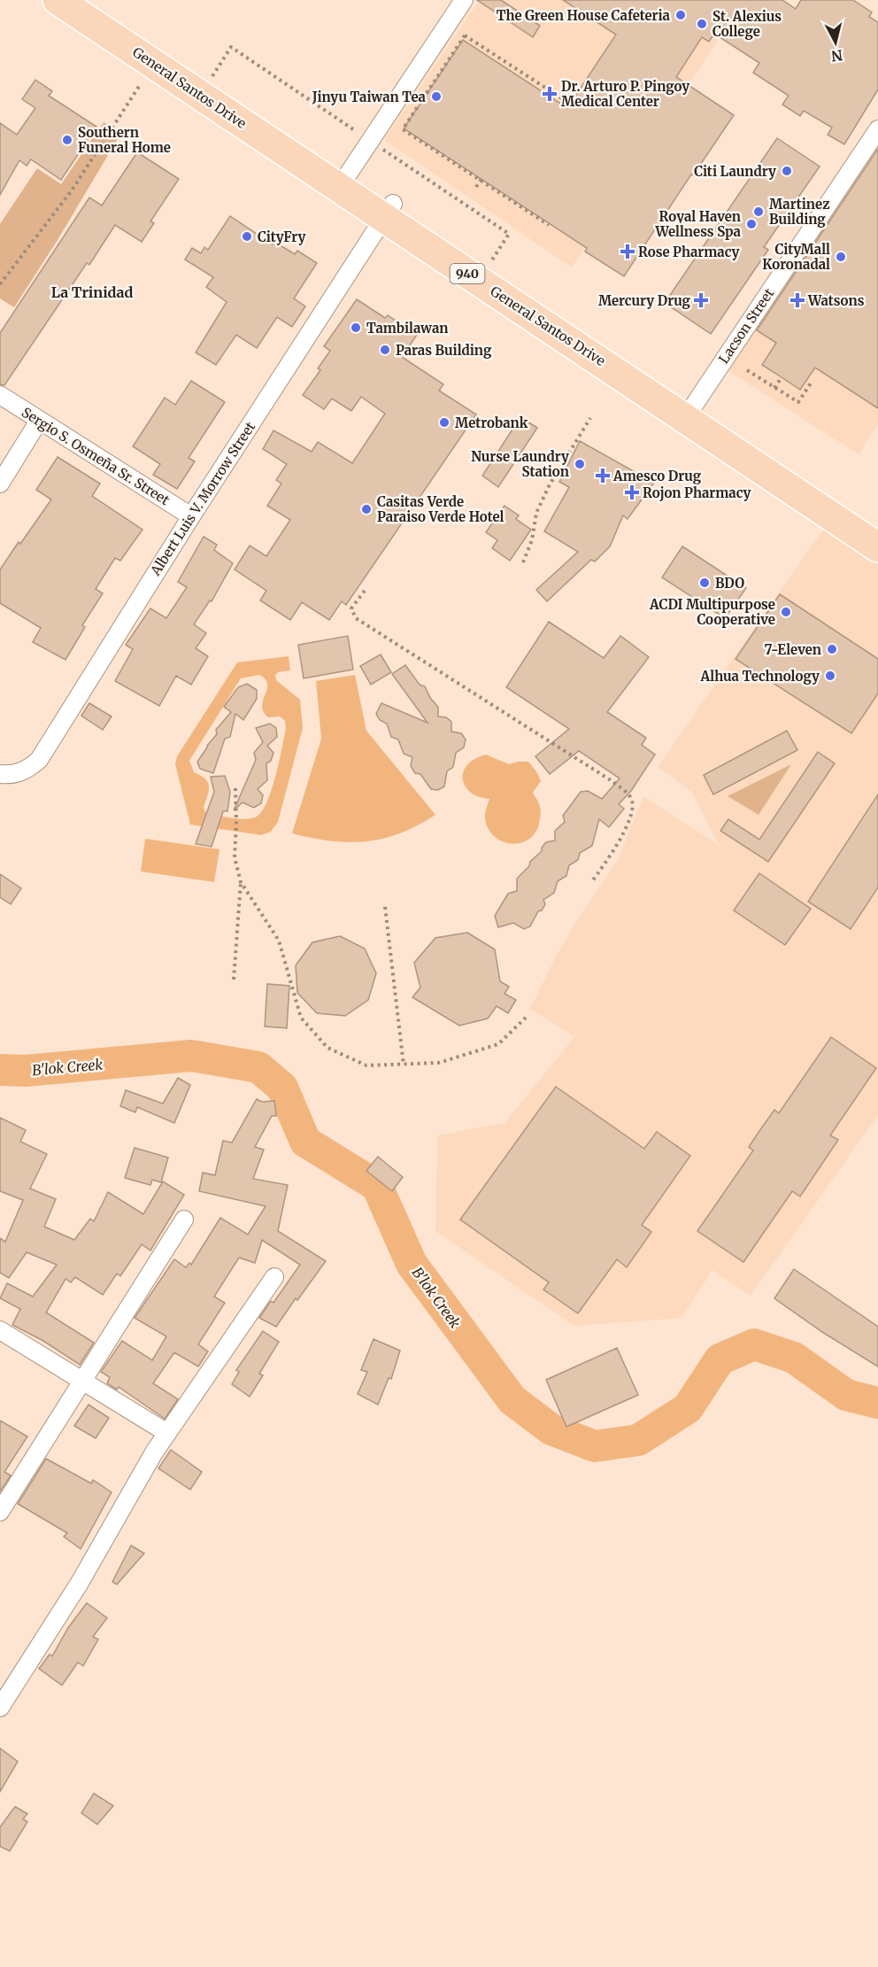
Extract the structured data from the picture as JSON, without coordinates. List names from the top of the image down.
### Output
{
  "streets": {
    "highway": ["General Santos Drive", "940"],
    "street": ["Lacson Street", "Sergio S. Osmeña Sr. Street", "Albert Luis V. Morrow Street"]
  },
  "crossings": [
    ["General Santos Drive", "Lacson Street"],
    ["General Santos Drive", "Albert Luis V. Morrow Street"],
    ["Sergio S. Osmeña Sr. Street", "Albert Luis V. Morrow Street"]
  ],
  "districts": ["La Trinidad"],
  "water": ["B'lok Creek"],
  "places": {
    "other": [
      "The Green House Cafeteria",
      "St. Alexius College",
      "Jinyu Taiwan Tea",
      "Southern Funeral Home",
      "Citi Laundry",
      "Martinez Building",
      "Royal Haven Wellness Spa",
      "CityFry",
      "CityMall Koronadal",
      "Tambilawan",
      "Paras Building",
      "Metrobank",
      "Nurse Laundry Station",
      "Casitas Verde Paraiso Verde Hotel",
      "BDO",
      "ACDI Multipurpose Cooperative",
      "7-Eleven",
      "Alhua Technology"
    ],
    "health": [
      "Dr. Arturo P. Pingoy Medical Center",
      "Rose Pharmacy",
      "Mercury Drug",
      "Watsons",
      "Amesco Drug",
      "Rojon Pharmacy"
    ]
  },
  "north": "bottom"
}
